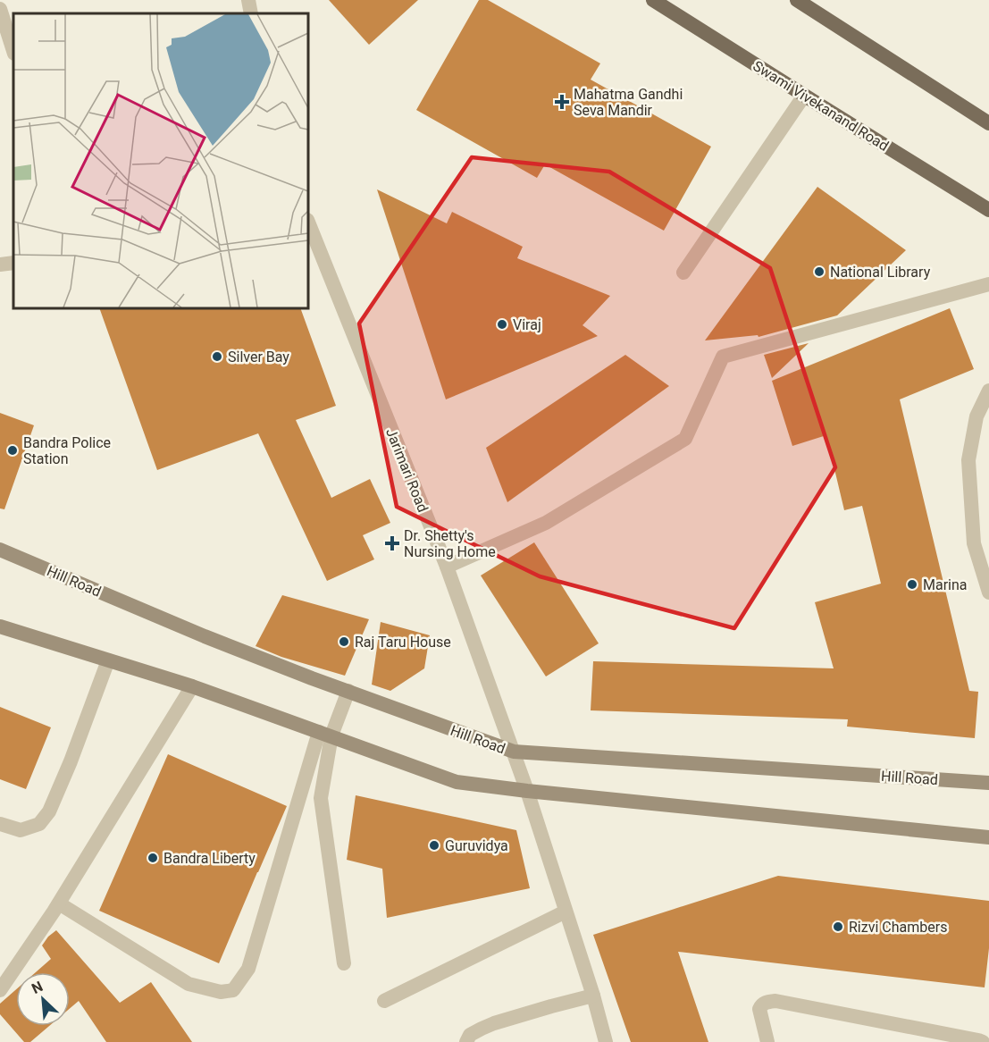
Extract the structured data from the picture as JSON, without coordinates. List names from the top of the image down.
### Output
{
  "streets": {
    "main road": ["Swami Vivekanand Road", "Hill Road"],
    "street": ["Jarimari Road"]
  },
  "crossings": [
    ["Jarimari Road", "Hill Road"]
  ],
  "places": {
    "health": ["Mahatma Gandhi Seva Mandir", "Dr. Shetty's Nursing Home"],
    "other": [
      "National Library",
      "Viraj",
      "Silver Bay",
      "Bandra Police Station",
      "Marina",
      "Raj Taru House",
      "Guruvidya",
      "Bandra Liberty",
      "Rizvi Chambers"
    ]
  },
  "north": "top left"
}
